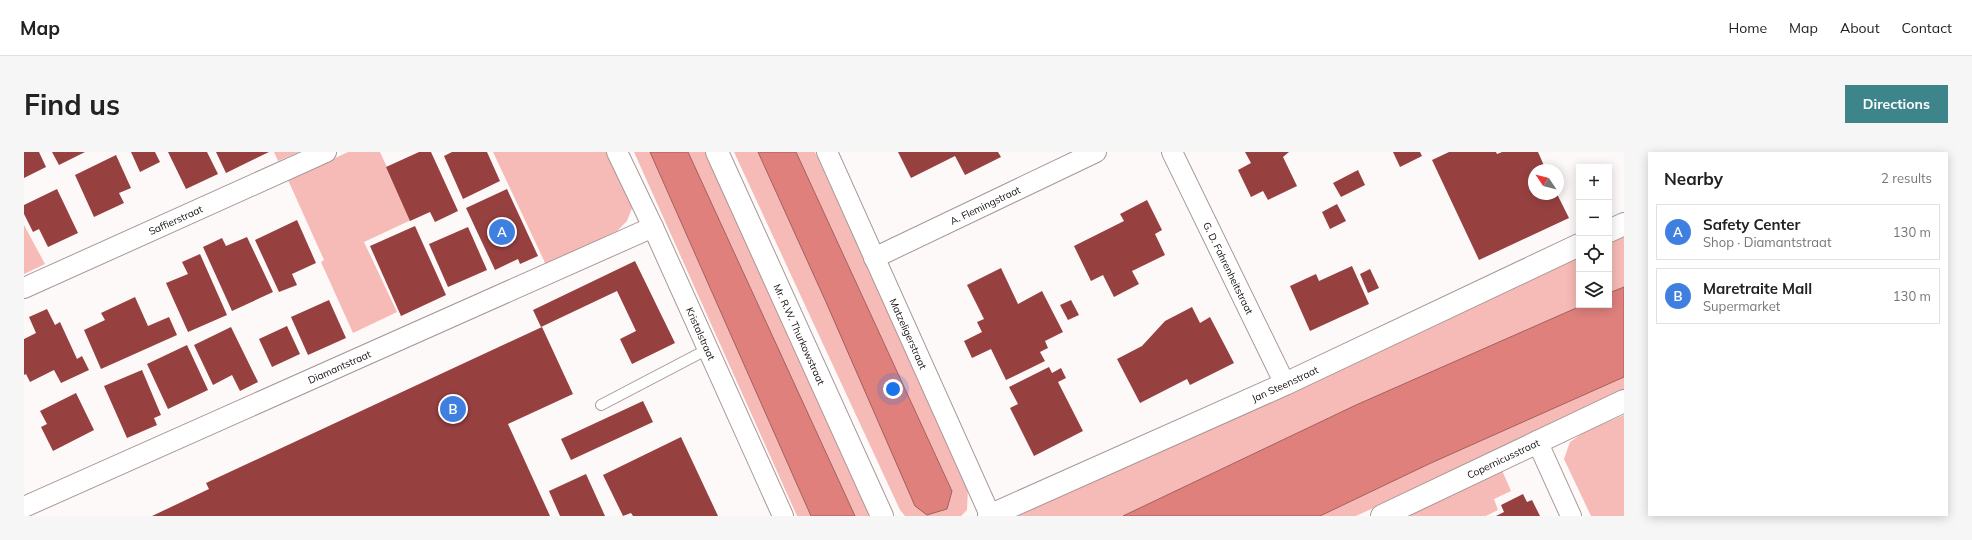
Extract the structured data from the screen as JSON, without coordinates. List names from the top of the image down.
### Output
{
  "streets": {
    "street": [
      "A. Flemingstraat",
      "Saffierstraat",
      "G. D. Fahrenheitstraat",
      "Kristalstraat",
      "Mr. R.W. Thurkowstraat",
      "Matzeligerstraat",
      "Diamantstraat",
      "Jan Steenstraat",
      "Copernicusstraat"
    ]
  },
  "crossings": [
    ["A. Flemingstraat", "Matzeligerstraat"],
    ["G. D. Fahrenheitstraat", "Jan Steenstraat"],
    ["Kristalstraat", "Diamantstraat"],
    ["Matzeligerstraat", "Jan Steenstraat"]
  ],
  "north": "top left",
  "page": {
    "header": "Map",
    "nav": [
      "Home",
      "Map",
      "About",
      "Contact"
    ],
    "buttons": "Directions",
    "title": "Find us",
    "heading": ["Nearby", "2 results"],
    "map_buttons": ["+", "−"],
    "list": [
      {
        "mark": "A",
        "name": "Safety Center",
        "note": "Shop · Diamantstraat",
        "value": "130 m"
      },
      {
        "mark": "B",
        "name": "Maretraite Mall",
        "note": "Supermarket",
        "value": "130 m"
      }
    ],
    "pins": ["A", "B"]
  }
}
